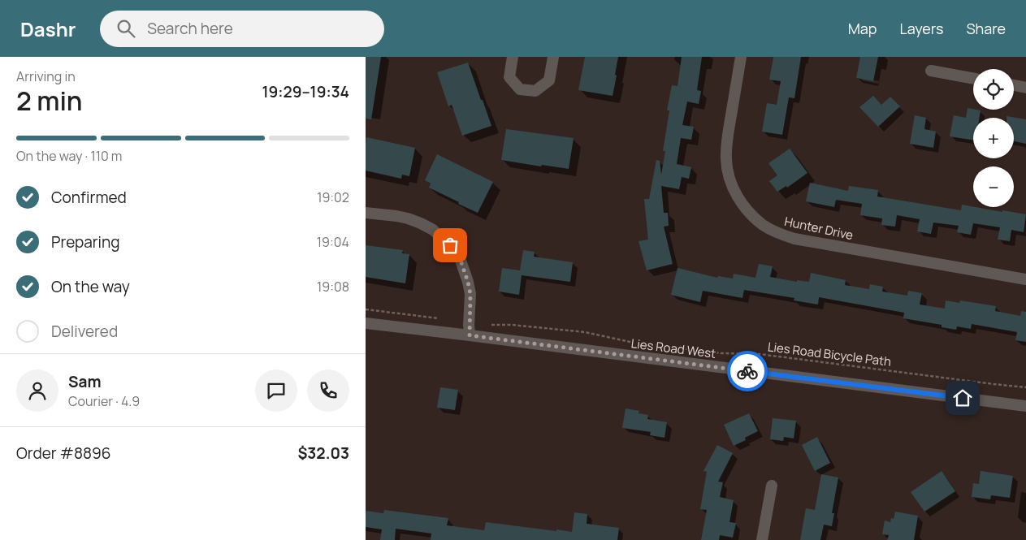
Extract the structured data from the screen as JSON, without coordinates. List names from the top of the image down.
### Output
{
  "streets": {
    "street": ["Hunter Drive", "Lies Road West"],
    "path": ["Lies Road Bicycle Path"]
  },
  "page": {
    "header": "Dashr",
    "search": "Search here",
    "nav": ["Map", "Layers", "Share"],
    "heading": ["2 min", "Arriving in", "19:29–19:34"],
    "panel": [
      "Sam",
      "Courier · 4.9",
      "Order #8896",
      "$32.03"
    ],
    "map_buttons": ["+", "−"],
    "bar": "On the way · 110 m",
    "list": [
      ["Confirmed", "19:02"],
      ["Preparing", "19:04"],
      ["On the way", "19:08"],
      "Delivered"
    ]
  }
}
